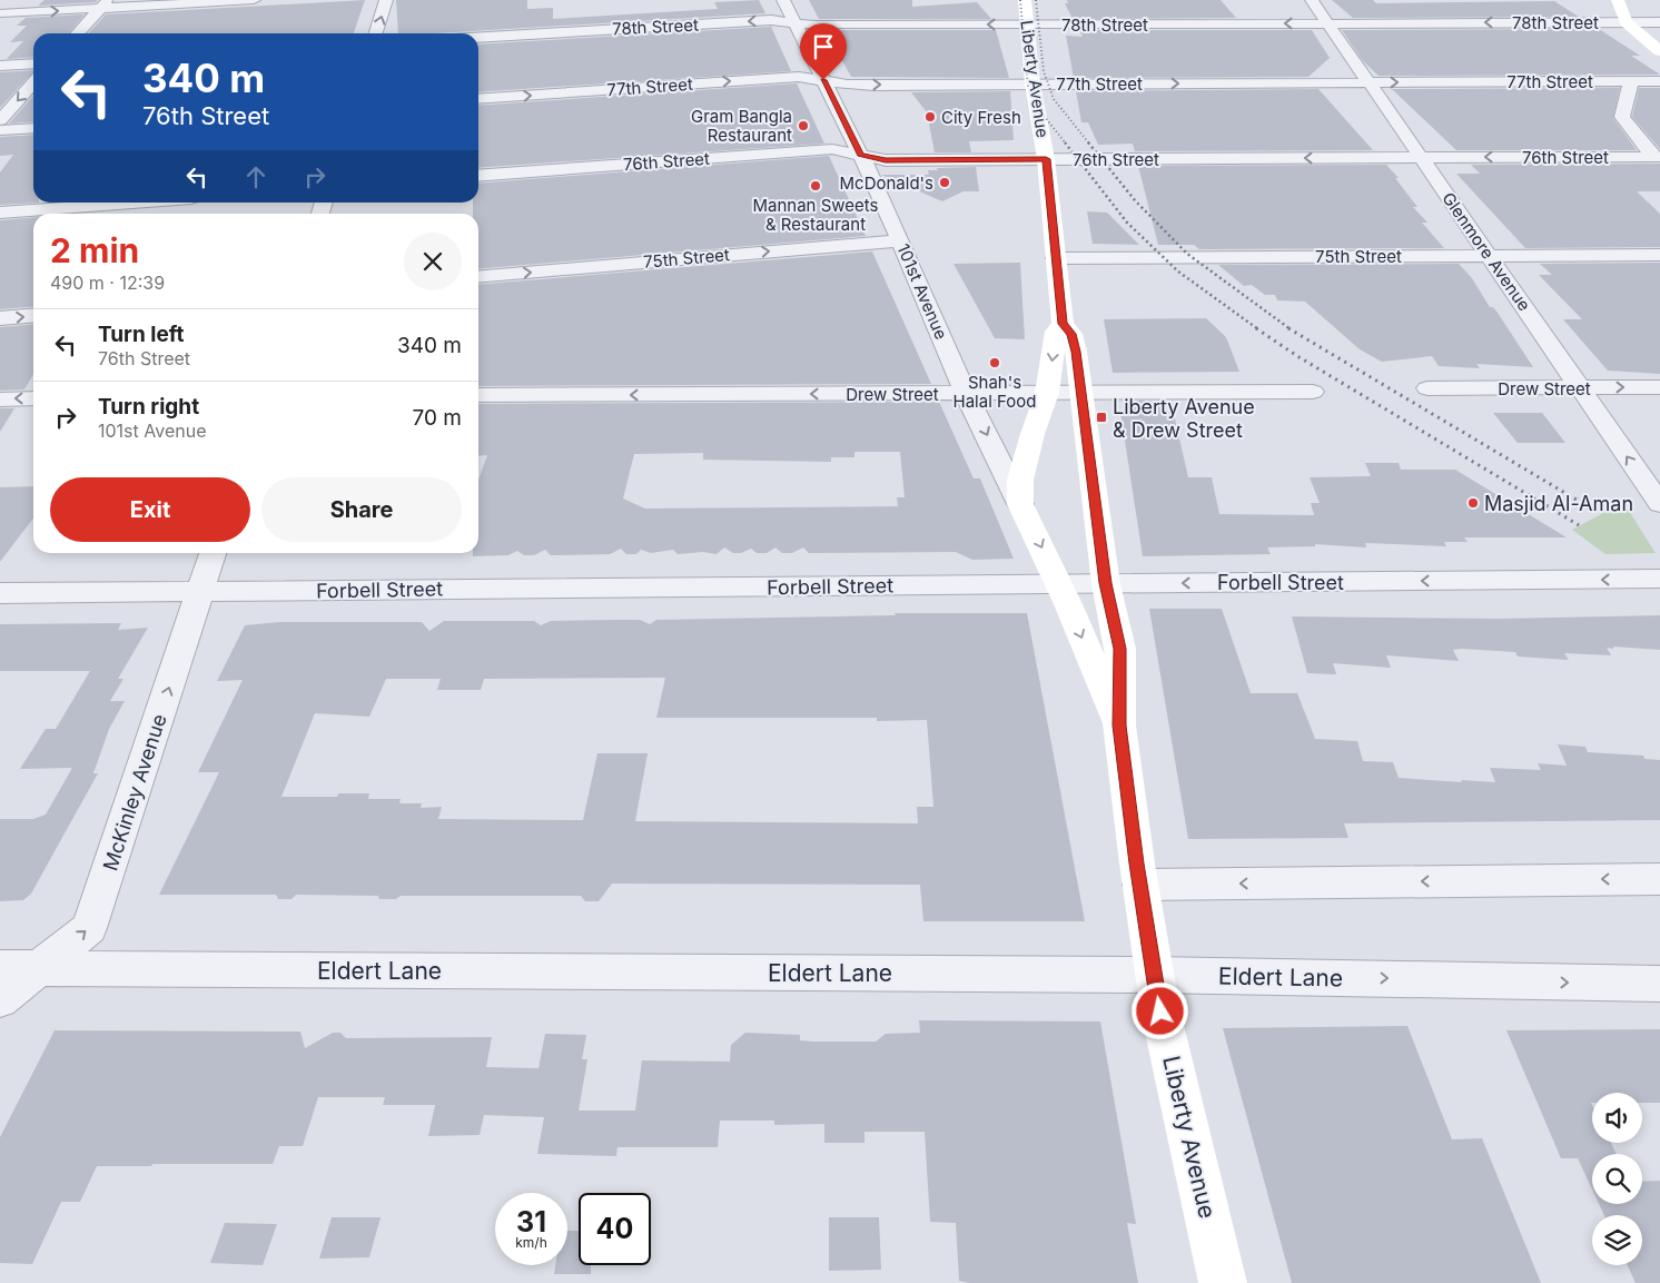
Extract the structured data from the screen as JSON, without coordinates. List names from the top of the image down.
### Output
{
  "streets": {
    "street": [
      "78th Street",
      "Liberty Avenue",
      "77th Street",
      "76th Street",
      "Glenmore Avenue",
      "75th Street",
      "101st Avenue",
      "Drew Street",
      "Forbell Street",
      "McKinley Avenue",
      "Eldert Lane"
    ]
  },
  "crossings": [
    ["78th Street", "Liberty Avenue"],
    ["78th Street", "Glenmore Avenue"],
    ["78th Street", "101st Avenue"],
    ["Liberty Avenue", "77th Street"],
    ["Liberty Avenue", "76th Street"],
    ["Liberty Avenue", "75th Street"],
    ["Liberty Avenue", "101st Avenue"],
    ["Liberty Avenue", "Drew Street"],
    ["Liberty Avenue", "Forbell Street"],
    ["Liberty Avenue", "Eldert Lane"],
    ["77th Street", "Glenmore Avenue"],
    ["77th Street", "101st Avenue"],
    ["76th Street", "Glenmore Avenue"],
    ["76th Street", "101st Avenue"],
    ["Glenmore Avenue", "75th Street"],
    ["Glenmore Avenue", "Drew Street"],
    ["75th Street", "101st Avenue"],
    ["101st Avenue", "Drew Street"],
    ["101st Avenue", "Forbell Street"],
    ["Forbell Street", "McKinley Avenue"],
    ["McKinley Avenue", "Eldert Lane"]
  ],
  "one_way": [
    "78th Street",
    "77th Street",
    "76th Street",
    "75th Street",
    "McKinley Avenue"
  ],
  "places": {
    "other": [
      "City Fresh",
      "Gram Bangla Restaurant",
      "McDonald's",
      "Mannan Sweets & Restaurant",
      "Shah's Halal Food",
      "Masjid Al-Aman"
    ],
    "transit": ["Liberty Avenue & Drew Street"]
  },
  "page": {
    "turn": ["340 m", "76th Street"],
    "heading": ["2 min", "490 m · 12:39"],
    "list": [
      {
        "name": "Turn left",
        "note": "76th Street",
        "value": "340 m"
      },
      {
        "name": "Turn right",
        "note": "101st Avenue",
        "value": "70 m"
      }
    ],
    "buttons": ["Exit", "Share"],
    "speed": "31 km/h",
    "limit": "40"
  }
}
